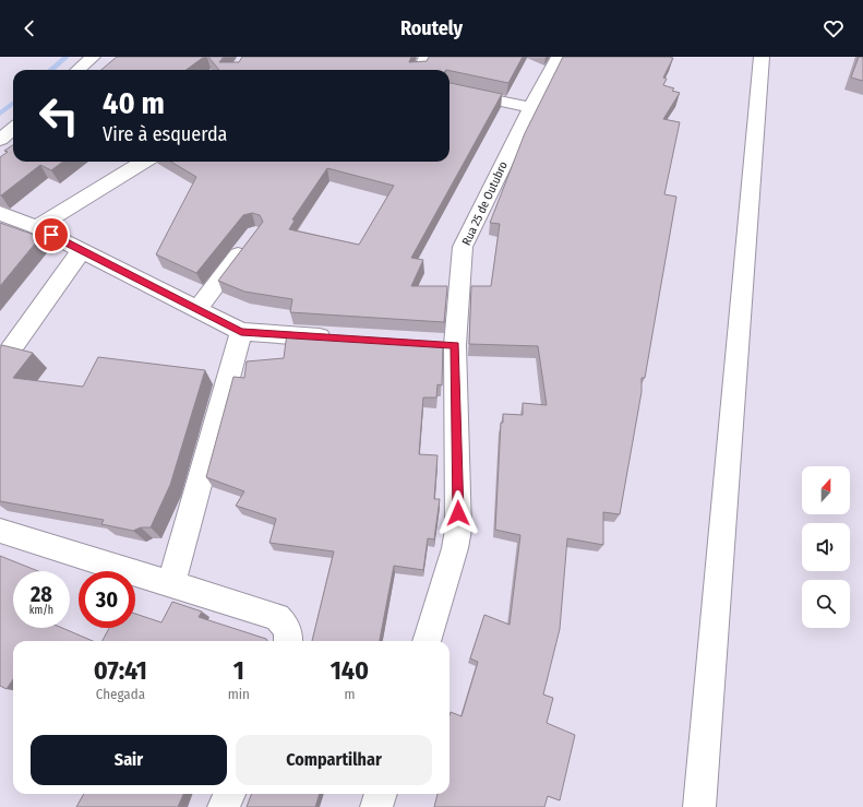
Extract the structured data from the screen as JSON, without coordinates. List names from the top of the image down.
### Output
{
  "streets": {
    "street": ["Rua 25 de Outubro"]
  },
  "north": "top",
  "page": {
    "header": "Routely",
    "turn": ["40 m", "Vire à esquerda"],
    "speed": "28 km/h",
    "limit": "30",
    "eta": [
      "07:41",
      "Chegada",
      "1",
      "min",
      "140",
      "m"
    ],
    "buttons": ["Sair", "Compartilhar"]
  }
}
